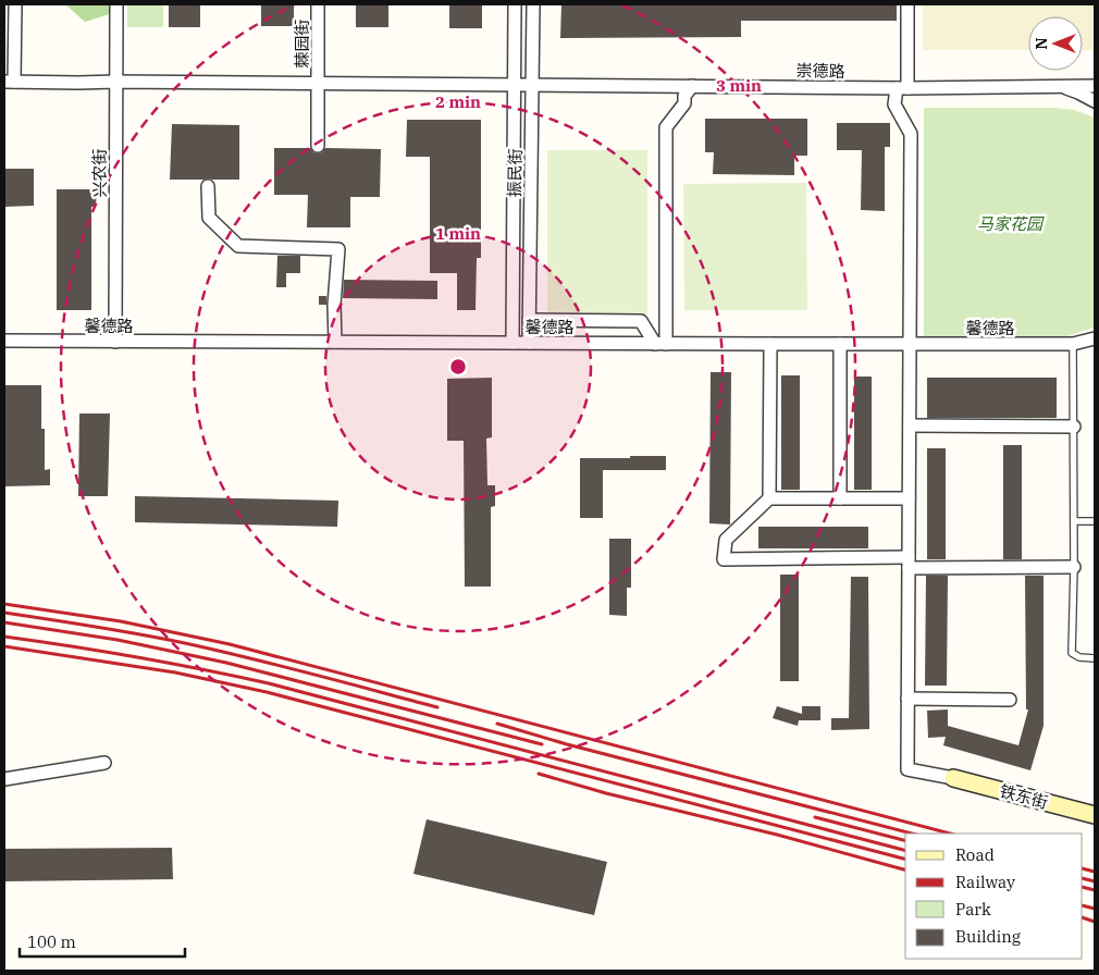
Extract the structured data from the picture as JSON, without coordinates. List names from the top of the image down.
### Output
{
  "streets": {
    "street": [
      "棘园街",
      "崇德路",
      "兴农街",
      "振民街",
      "馨德路",
      "铁东街"
    ]
  },
  "crossings": [
    ["棘园街", "崇德路"],
    ["崇德路", "兴农街"],
    ["崇德路", "振民街"],
    ["兴农街", "馨德路"],
    ["振民街", "馨德路"]
  ],
  "parks": ["马家花园"],
  "legend": [
    "Road",
    "Railway",
    "Park",
    "Building"
  ],
  "scale_bar": "100 m",
  "north": "left",
  "rings": ["3 min", "2 min", "1 min"]
}
